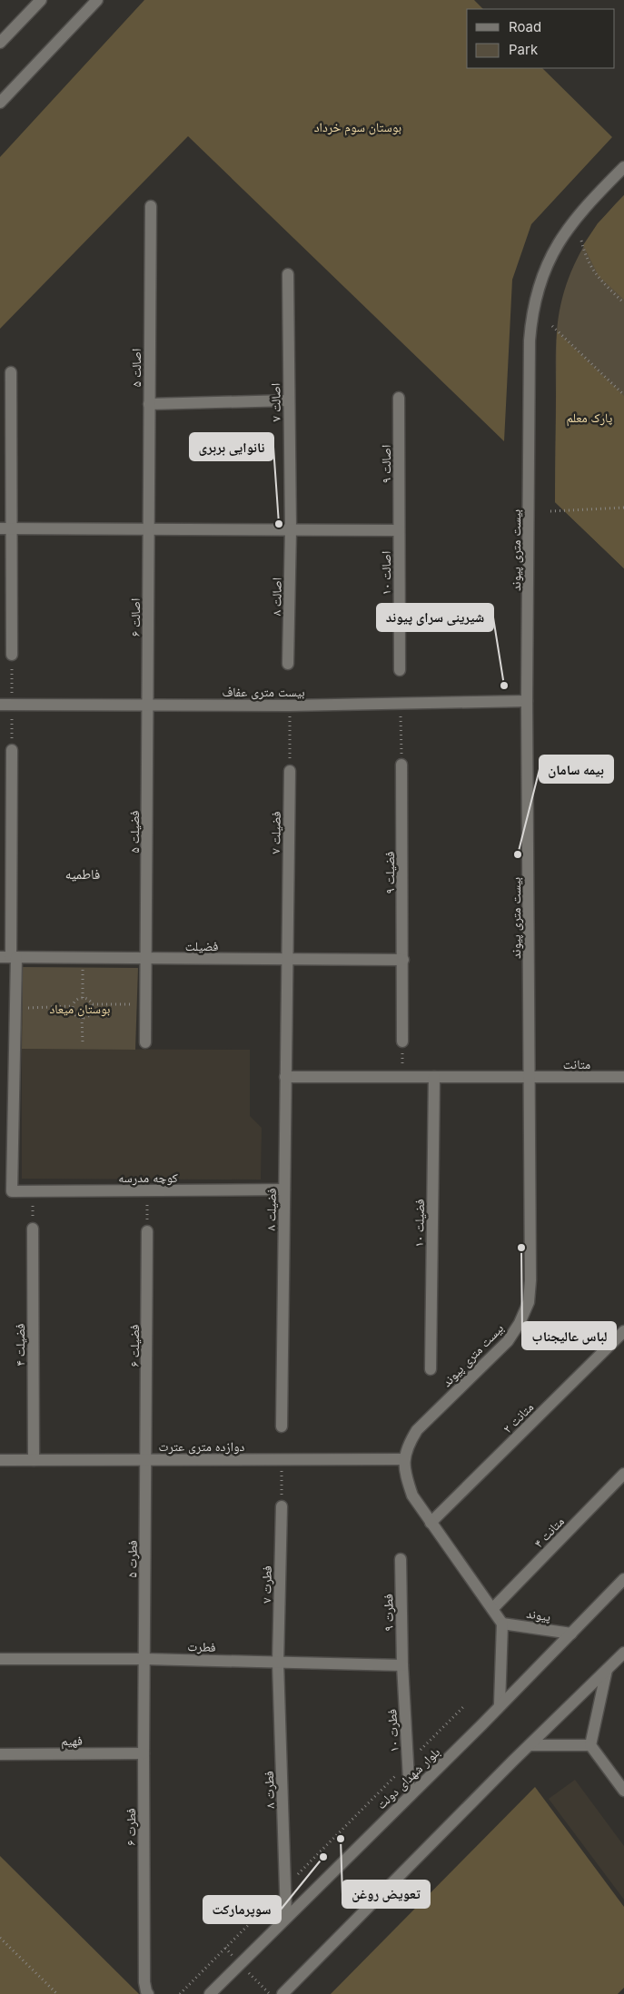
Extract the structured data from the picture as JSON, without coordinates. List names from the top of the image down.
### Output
{
  "streets": {
    "street": [
      "اصالت ۵",
      "اصالت ۷",
      "اصالت ۹",
      "بیست متری پیوند",
      "اصالت ۱۰",
      "اصالت ۸",
      "اصالت ۶",
      "بیست متری عفاف",
      "فضیلت ۵",
      "فضیلت ۷",
      "فضیلت ۹",
      "فضیلت",
      "متانت",
      "کوچه مدرسه",
      "فضیلت ۸",
      "فضیلت ۱۰",
      "فضیلت ۴",
      "فضیلت ۶",
      "متانت ۲",
      "دوازده متری عترت",
      "متانت ۴",
      "فطرت ۵",
      "فطرت ۷",
      "فطرت ۹",
      "پیوند",
      "فطرت",
      "فطرت ۱۰",
      "فهیم",
      "بلوار شهدای دولت",
      "فطرت ۸",
      "فطرت ۶"
    ]
  },
  "crossings": [
    ["اصالت ۵", "اصالت ۶"],
    ["اصالت ۷", "اصالت ۸"],
    ["اصالت ۹", "اصالت ۱۰"],
    ["بیست متری پیوند", "بیست متری عفاف"],
    ["بیست متری پیوند", "متانت"],
    ["بیست متری پیوند", "متانت ۲"],
    ["بیست متری پیوند", "دوازده متری عترت"],
    ["بیست متری پیوند", "متانت ۴"],
    ["بیست متری پیوند", "پیوند"],
    ["اصالت ۶", "بیست متری عفاف"],
    ["اصالت ۶", "فضیلت ۵"],
    ["بیست متری عفاف", "فضیلت ۵"],
    ["فضیلت ۵", "فضیلت"],
    ["فضیلت ۷", "فضیلت"],
    ["فضیلت ۷", "فضیلت ۸"],
    ["فضیلت ۹", "فضیلت"],
    ["فضیلت", "فضیلت ۸"],
    ["کوچه مدرسه", "فضیلت ۸"],
    ["فضیلت ۴", "دوازده متری عترت"],
    ["فضیلت ۶", "دوازده متری عترت"],
    ["فضیلت ۶", "فطرت ۵"],
    ["دوازده متری عترت", "فطرت ۵"],
    ["فطرت ۵", "فطرت"],
    ["فطرت ۵", "فطرت ۶"],
    ["فطرت ۷", "فطرت"],
    ["فطرت ۷", "فطرت ۸"],
    ["فطرت ۹", "فطرت"],
    ["فطرت ۹", "فطرت ۱۰"],
    ["پیوند", "بلوار شهدای دولت"],
    ["فطرت", "فطرت ۱۰"],
    ["فطرت", "فطرت ۸"],
    ["فطرت", "فطرت ۶"],
    ["فطرت ۱۰", "بلوار شهدای دولت"],
    ["فهیم", "فطرت ۶"],
    ["بلوار شهدای دولت", "فطرت ۸"]
  ],
  "districts": ["فاطمیه"],
  "parks": ["بوستان سوم خرداد", "پارک معلم", "بوستان میعاد"],
  "places": [
    "نانوایی بربری",
    "شیرینی سرای پیوند",
    "بیمه سامان",
    "لباس عالیجناب",
    "تعویض روغن",
    "سوپرمارکت"
  ],
  "legend": ["Road", "Park"]
}
